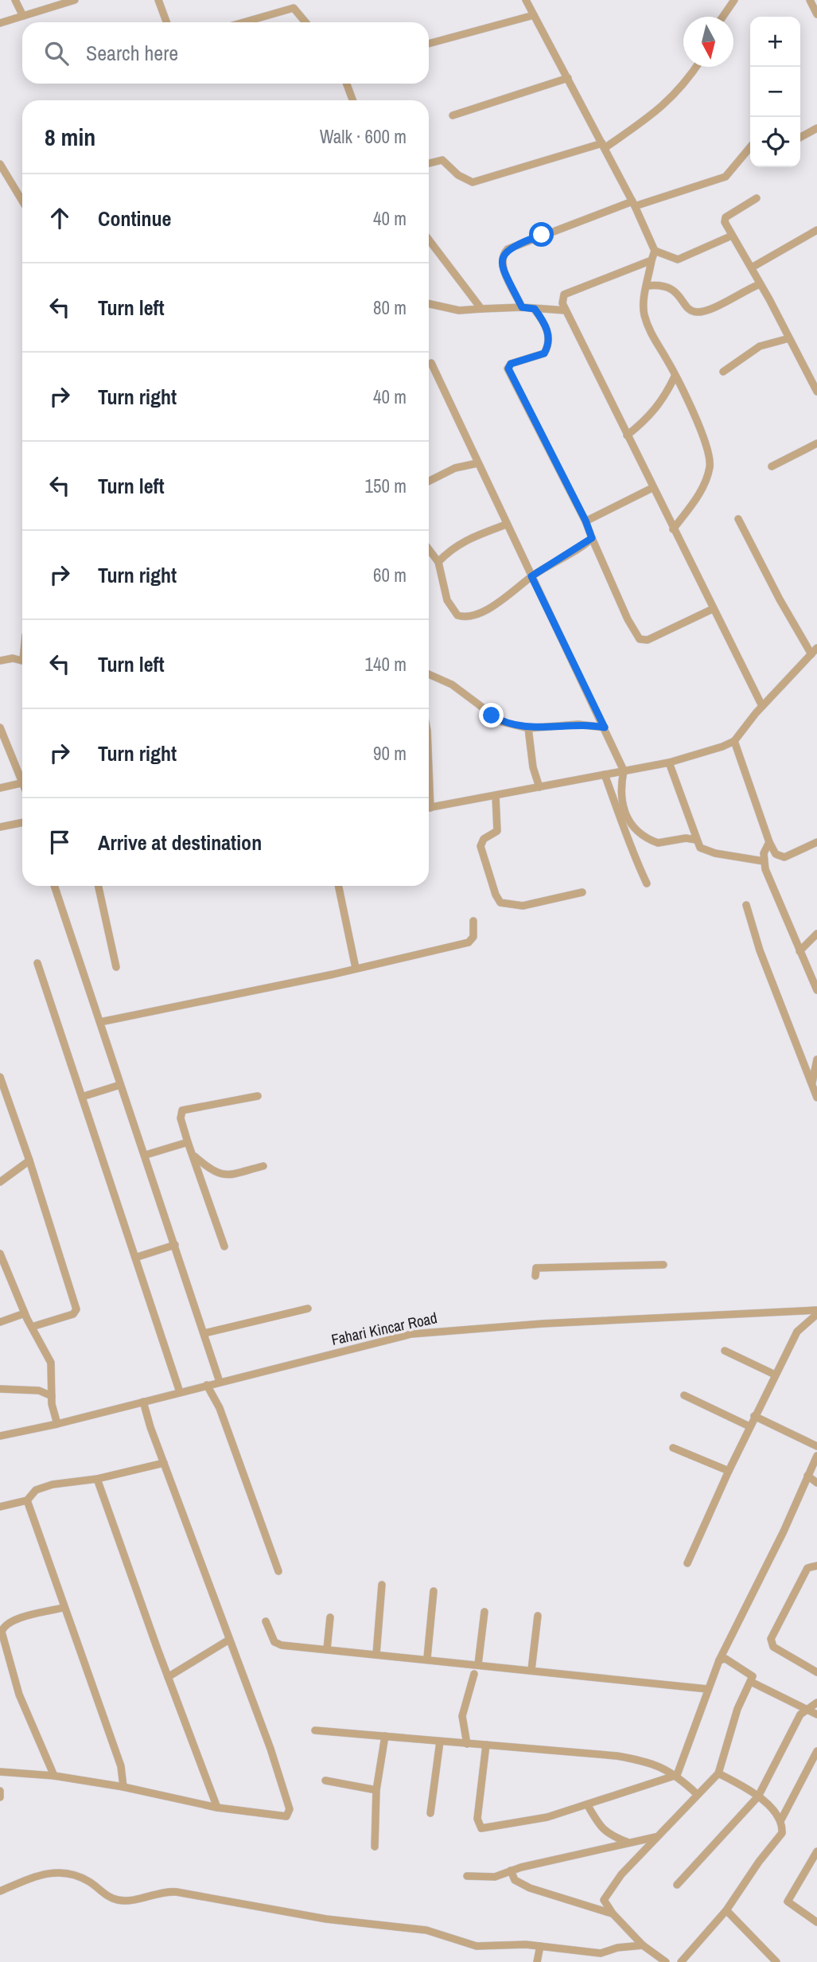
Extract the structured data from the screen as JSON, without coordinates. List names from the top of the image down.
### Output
{
  "streets": {
    "street": ["Fahari Kincar Road"]
  },
  "north": "bottom",
  "page": {
    "map_buttons": ["+", "−"],
    "search": "Search here",
    "heading": ["8 min", "Walk · 600 m"],
    "list": [
      ["Continue", "40 m"],
      ["Turn left", "80 m"],
      ["Turn right", "40 m"],
      ["Turn left", "150 m"],
      ["Turn right", "60 m"],
      ["Turn left", "140 m"],
      ["Turn right", "90 m"],
      "Arrive at destination"
    ]
  }
}
